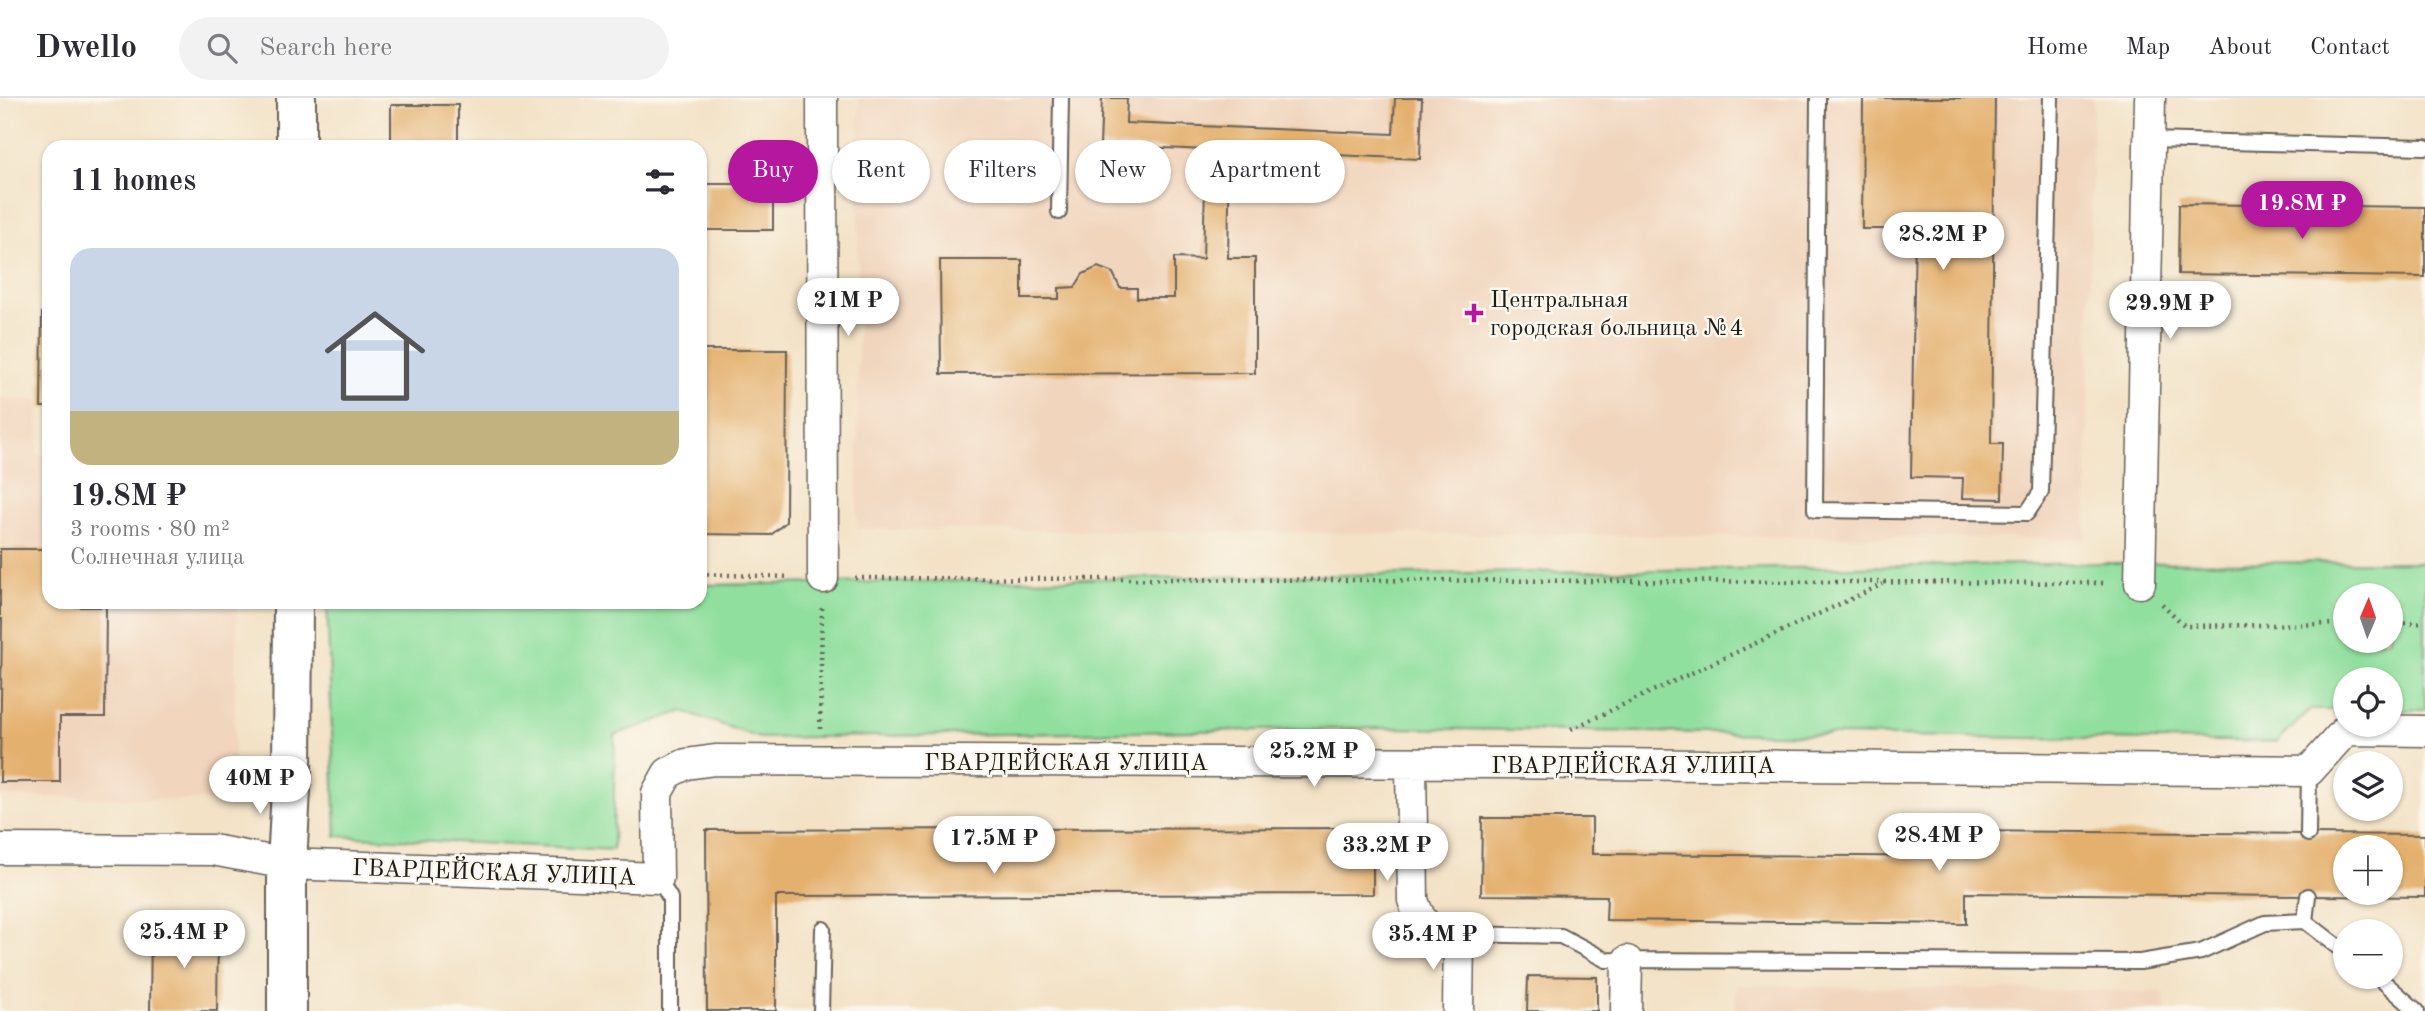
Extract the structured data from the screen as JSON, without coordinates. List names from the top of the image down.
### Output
{
  "streets": {
    "street": ["ГВАРДЕЙСКАЯ УЛИЦА"]
  },
  "places": {
    "health": ["Центральная городская больница №4"]
  },
  "north": "top",
  "page": {
    "header": "Dwello",
    "search": "Search here",
    "nav": [
      "Home",
      "Map",
      "About",
      "Contact"
    ],
    "chip": [
      "Buy",
      "Rent",
      "Filters",
      "New",
      "Apartment"
    ],
    "heading": "11 homes",
    "price": [
      "19.8M ₽",
      "28.2M ₽",
      "21M ₽",
      "29.9M ₽",
      "25.2M ₽",
      "40M ₽",
      "28.4M ₽",
      "17.5M ₽",
      "33.2M ₽",
      "25.4M ₽",
      "35.4M ₽"
    ],
    "list": [
      {
        "name": "19.8M ₽",
        "note": "3 rooms · 80 m² · Солнечная улица"
      }
    ],
    "map_buttons": ["+", "−"]
  }
}
